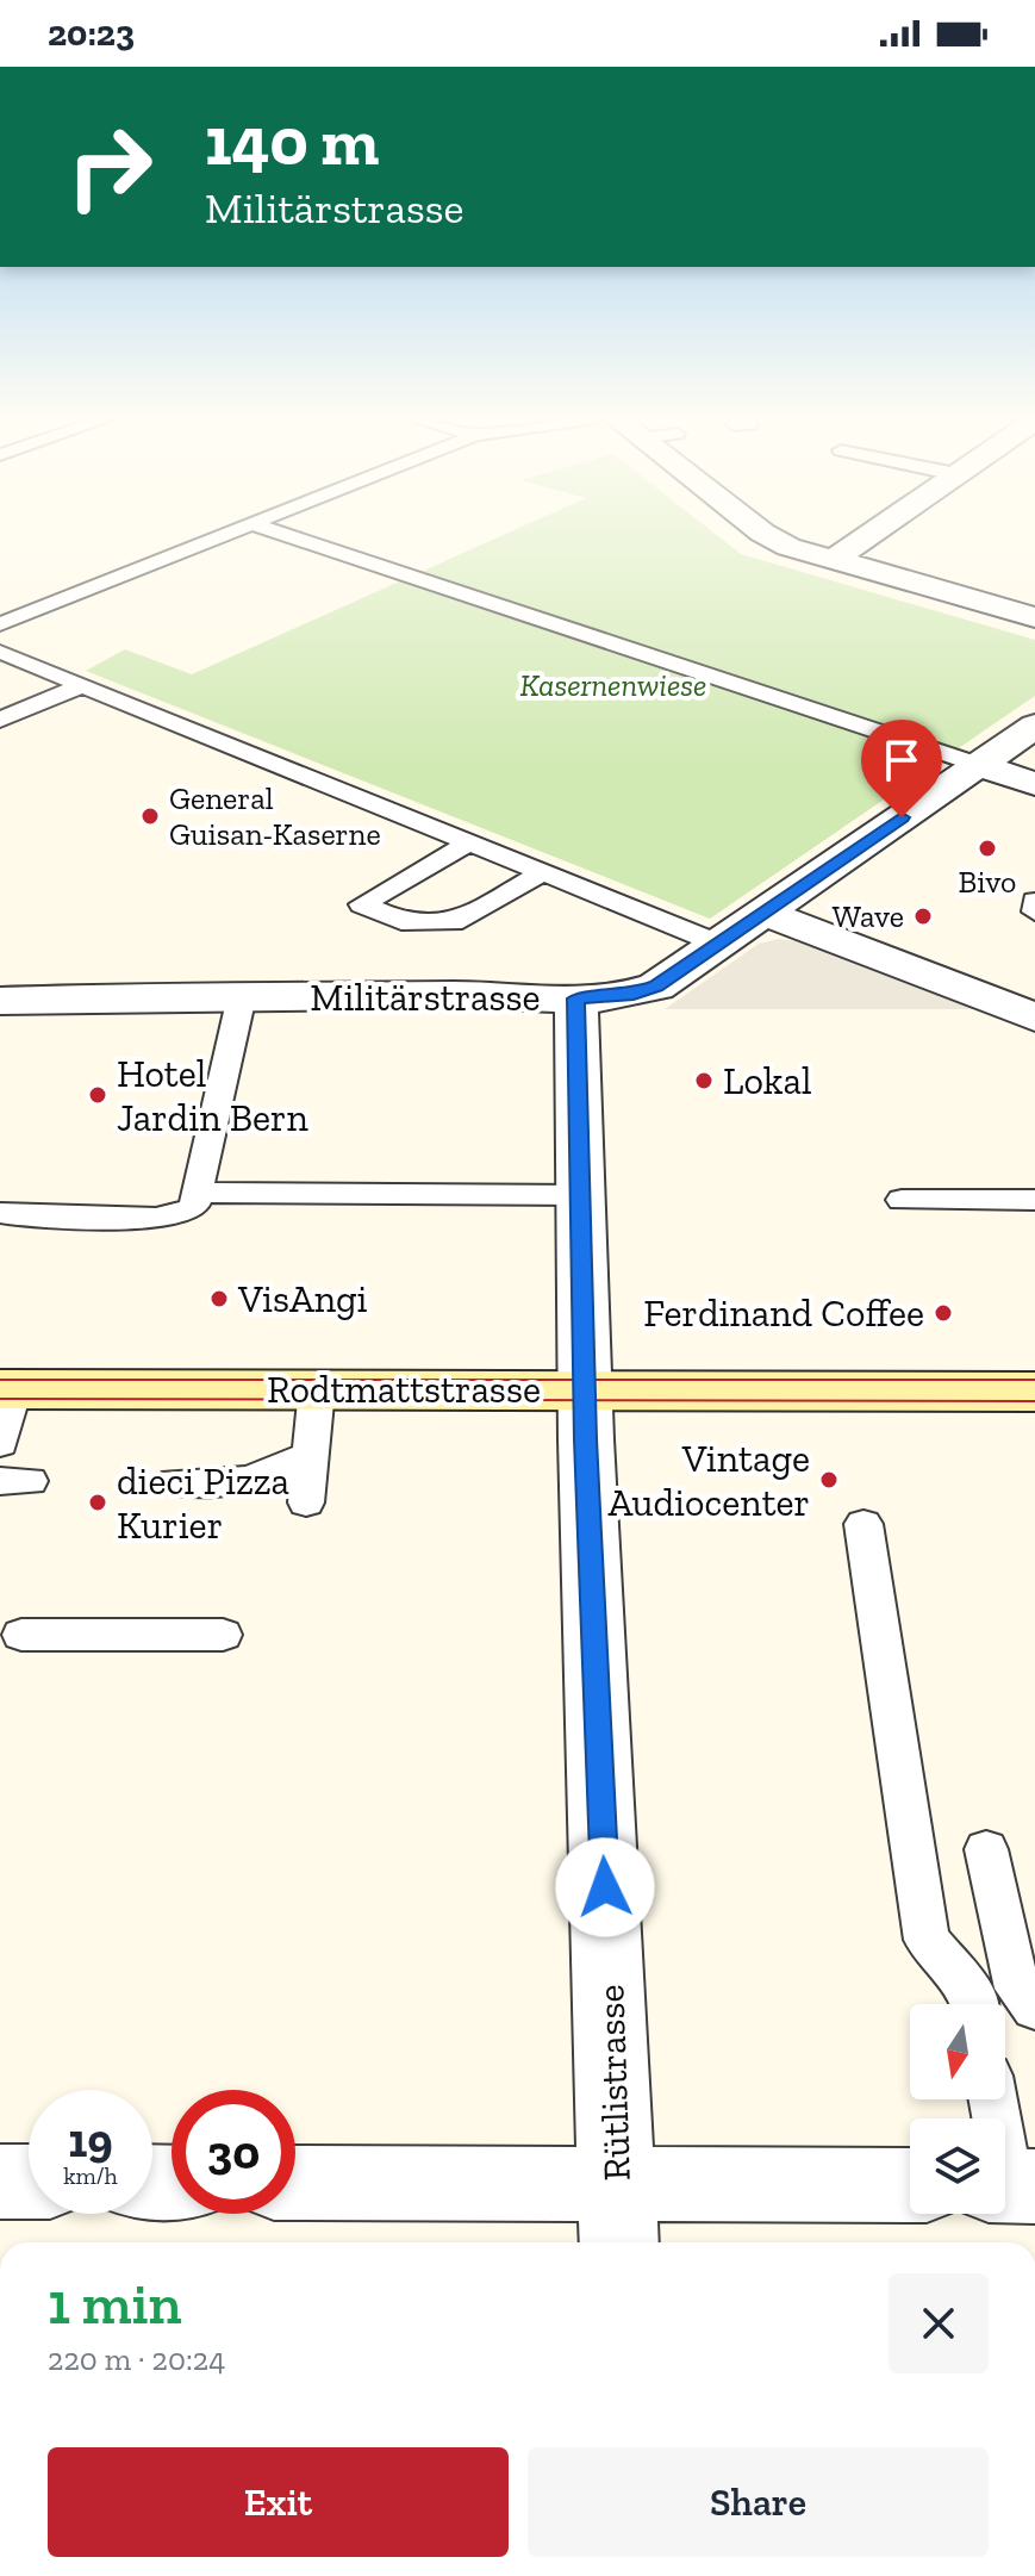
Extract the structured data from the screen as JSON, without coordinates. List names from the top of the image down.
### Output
{
  "streets": {
    "street": ["Militärstrasse", "Rodtmattstrasse", "Rütlistrasse"]
  },
  "crossings": [
    ["Militärstrasse", "Rütlistrasse"],
    ["Rodtmattstrasse", "Rütlistrasse"]
  ],
  "parks": ["Kasernenwiese"],
  "places": [
    "General Guisan-Kaserne",
    "Bivo",
    "Wave",
    "Lokal",
    "Hotel Jardin Bern",
    "VisAngi",
    "Ferdinand Coffee",
    "Vintage Audiocenter",
    "dieci Pizza Kurier"
  ],
  "north": "bottom",
  "page": {
    "status": "20:23",
    "turn": ["140 m", "Militärstrasse"],
    "speed": "19 km/h",
    "limit": "30",
    "heading": ["1 min", "220 m · 20:24"],
    "buttons": ["Exit", "Share"]
  }
}
